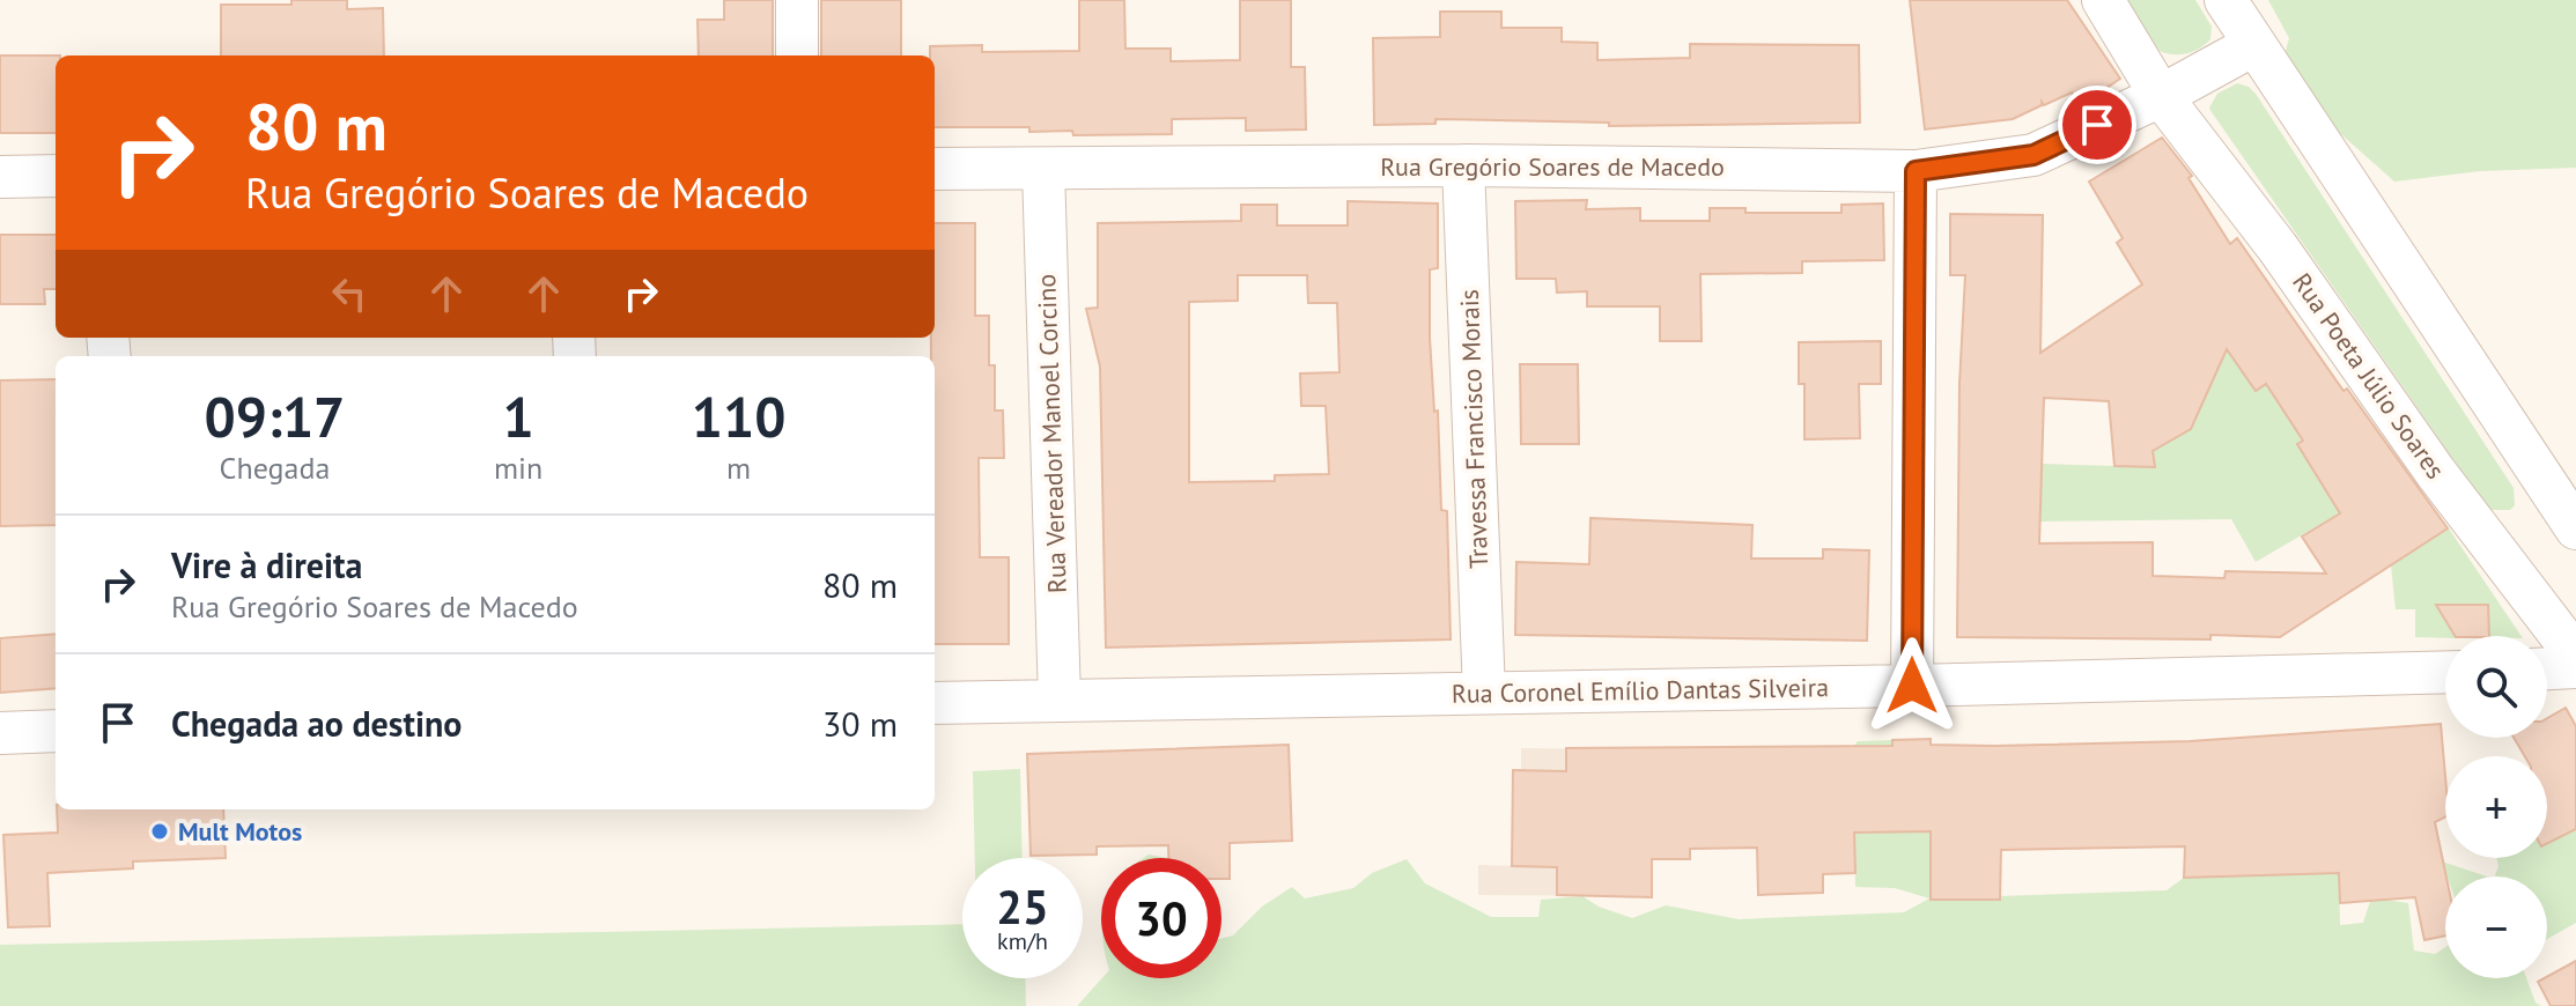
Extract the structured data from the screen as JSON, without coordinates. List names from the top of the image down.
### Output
{
  "streets": {
    "street": [
      "Rua Gregório Soares de Macedo",
      "Rua Poeta Júlio Soares",
      "Travessa Francisco Morais",
      "Rua Vereador Manoel Corcino",
      "Rua Coronel Emílio Dantas Silveira"
    ]
  },
  "crossings": [
    ["Rua Gregório Soares de Macedo", "Rua Poeta Júlio Soares"],
    ["Rua Gregório Soares de Macedo", "Travessa Francisco Morais"],
    ["Rua Gregório Soares de Macedo", "Rua Vereador Manoel Corcino"],
    ["Travessa Francisco Morais", "Rua Coronel Emílio Dantas Silveira"],
    ["Rua Vereador Manoel Corcino", "Rua Coronel Emílio Dantas Silveira"]
  ],
  "places": ["Mult Motos"],
  "page": {
    "turn": ["80 m", "Rua Gregório Soares de Macedo"],
    "eta": [
      "09:17",
      "Chegada",
      "1",
      "min",
      "110",
      "m"
    ],
    "list": [
      {
        "name": "Vire à direita",
        "note": "Rua Gregório Soares de Macedo",
        "value": "80 m"
      },
      {
        "name": "Chegada ao destino",
        "value": "30 m"
      }
    ],
    "map_buttons": ["+", "−"],
    "speed": "25 km/h",
    "limit": "30"
  }
}
